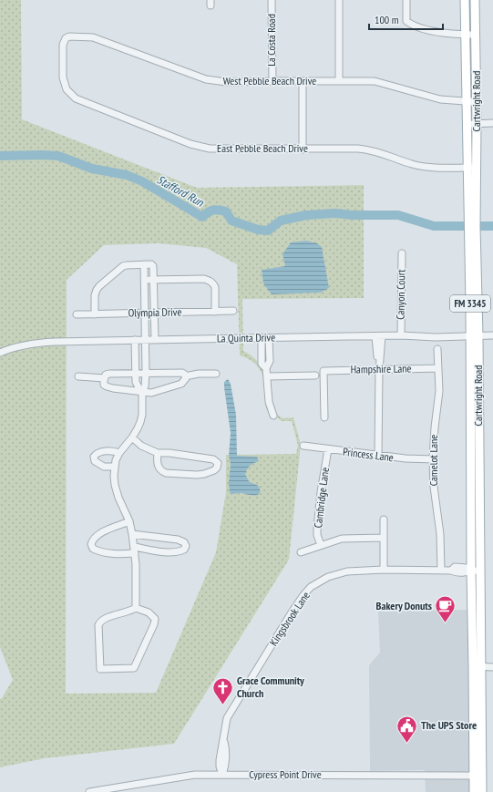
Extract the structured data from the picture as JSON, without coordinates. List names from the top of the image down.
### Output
{
  "streets": {
    "main road": ["Cartwright Road", "FM 3345"],
    "street": [
      "La Costa Road",
      "West Pebble Beach Drive",
      "East Pebble Beach Drive",
      "Canyon Court",
      "Olympia Drive",
      "La Quinta Drive",
      "Hampshire Lane",
      "Princess Lane",
      "Camelot Lane",
      "Cambridge Lane",
      "Kingsbrook Lane",
      "Cypress Point Drive"
    ]
  },
  "crossings": [
    ["La Costa Road", "West Pebble Beach Drive"],
    ["West Pebble Beach Drive", "Cartwright Road"],
    ["West Pebble Beach Drive", "East Pebble Beach Drive"],
    ["Cartwright Road", "East Pebble Beach Drive"],
    ["Cartwright Road", "La Quinta Drive"],
    ["Cartwright Road", "Kingsbrook Lane"],
    ["Cartwright Road", "Cypress Point Drive"],
    ["Canyon Court", "La Quinta Drive"],
    ["Hampshire Lane", "Camelot Lane"],
    ["Princess Lane", "Camelot Lane"],
    ["Princess Lane", "Cambridge Lane"],
    ["Camelot Lane", "Kingsbrook Lane"],
    ["Kingsbrook Lane", "Cypress Point Drive"]
  ],
  "water": ["Stafford Run"],
  "places": {
    "cafe": ["Bakery Donuts"],
    "church": ["Grace Community Church"],
    "public building": ["The UPS Store"]
  },
  "scale_bar": "100 m"
}
